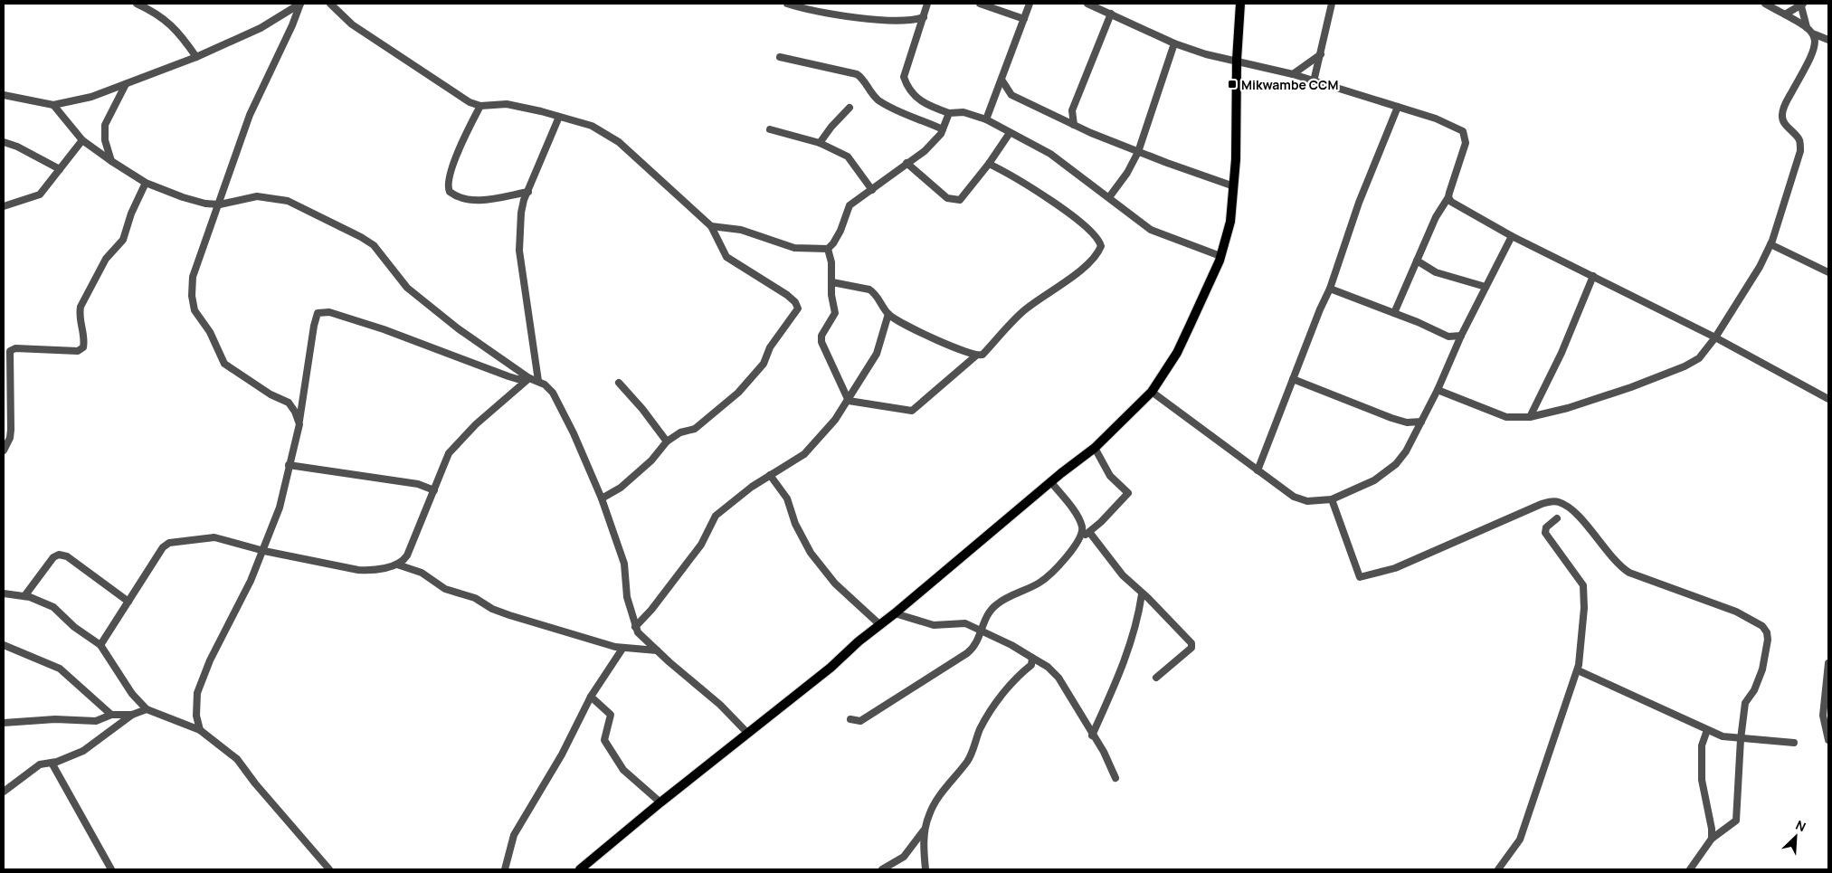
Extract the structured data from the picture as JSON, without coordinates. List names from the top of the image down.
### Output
{
  "places": {
    "transit": ["Mikwambe CCM"]
  },
  "north": "top right"
}
